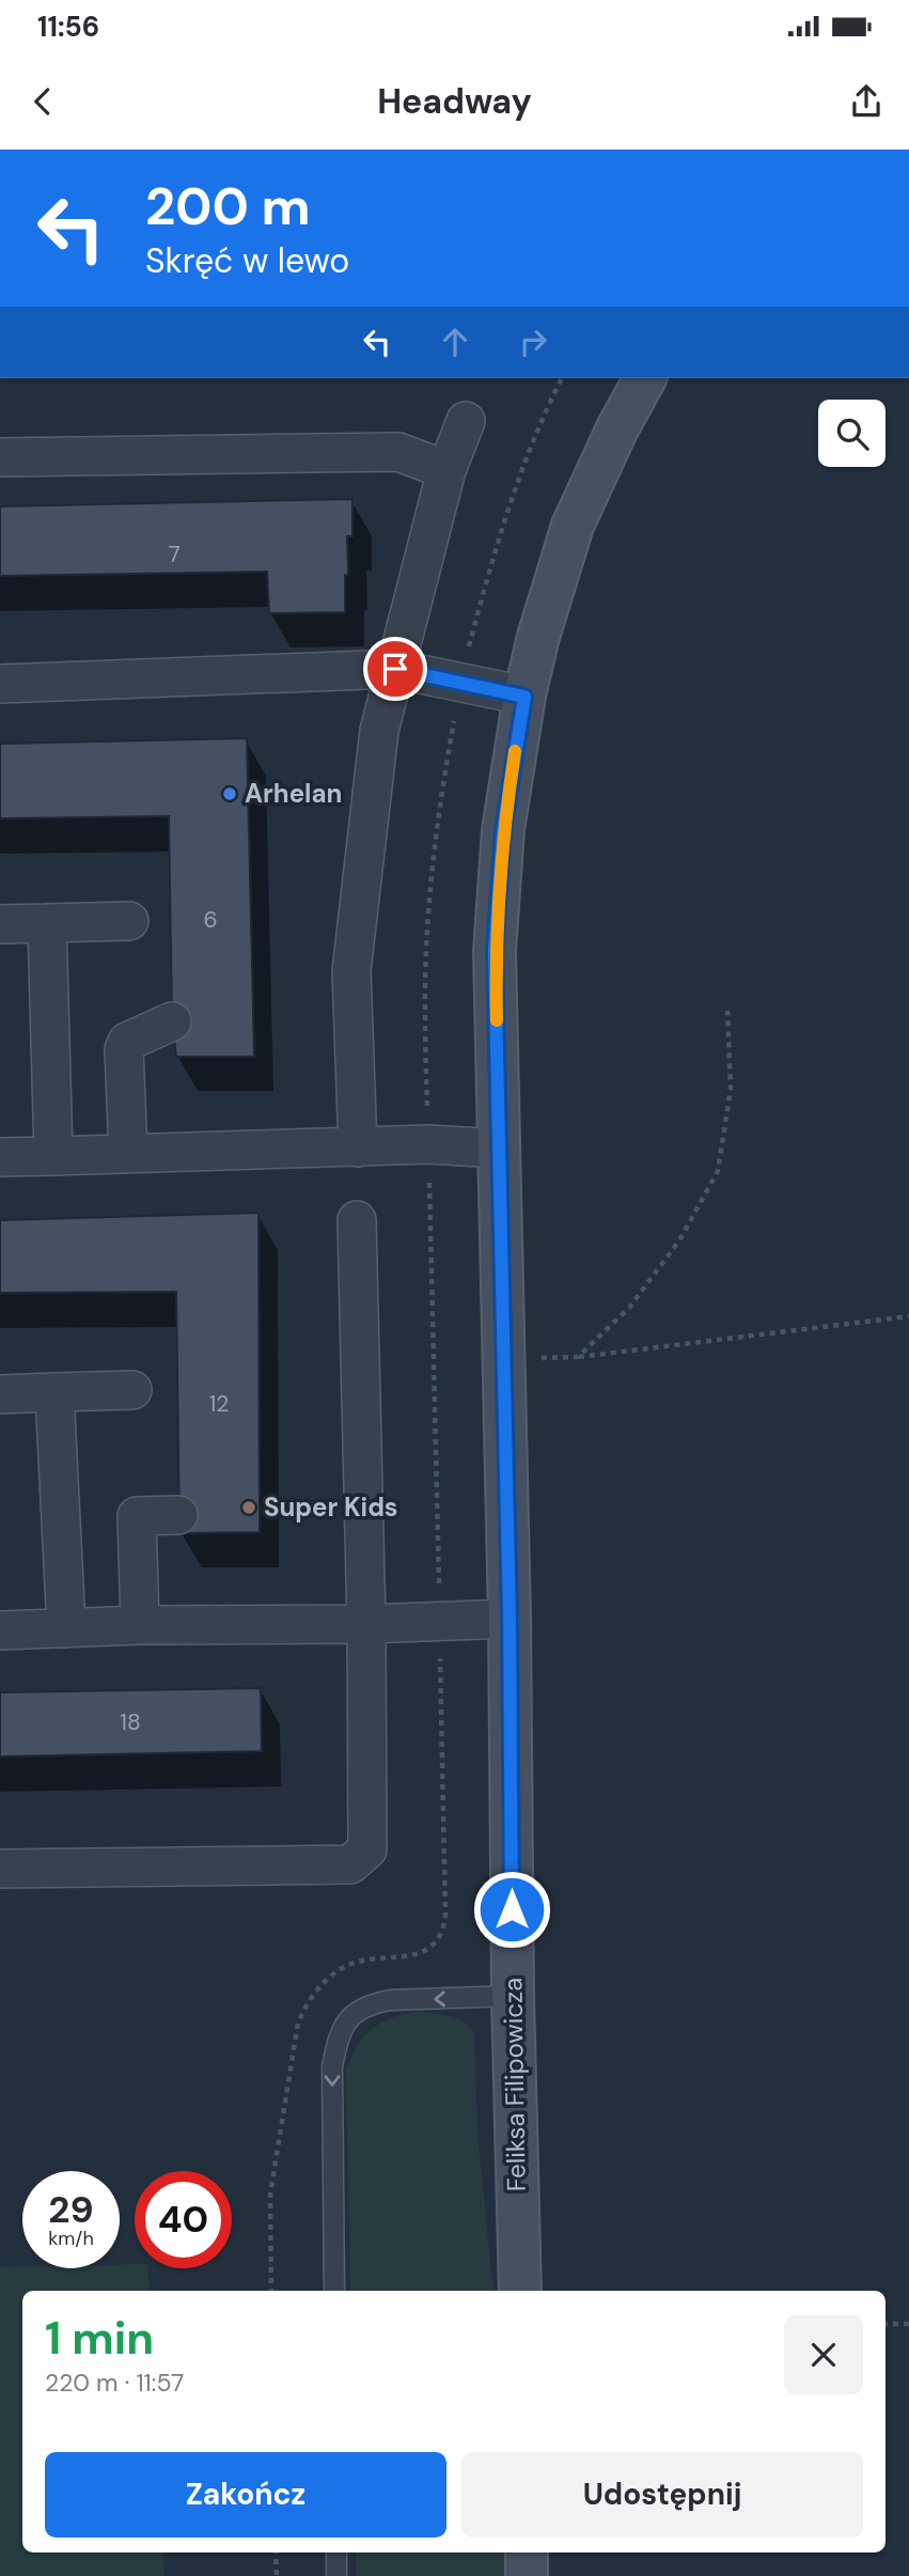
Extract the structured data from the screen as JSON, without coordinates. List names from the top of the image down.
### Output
{
  "streets": {
    "street": ["Feliksa Filipowicza"]
  },
  "places": ["Arhelan", "Super Kids"],
  "house_numbers": [
    "7",
    "6",
    "12",
    "18"
  ],
  "page": {
    "status": "11:56",
    "header": "Headway",
    "turn": ["200 m", "Skręć w lewo"],
    "speed": "29 km/h",
    "limit": "40",
    "heading": ["1 min", "220 m · 11:57"],
    "buttons": ["Zakończ", "Udostępnij"]
  }
}
